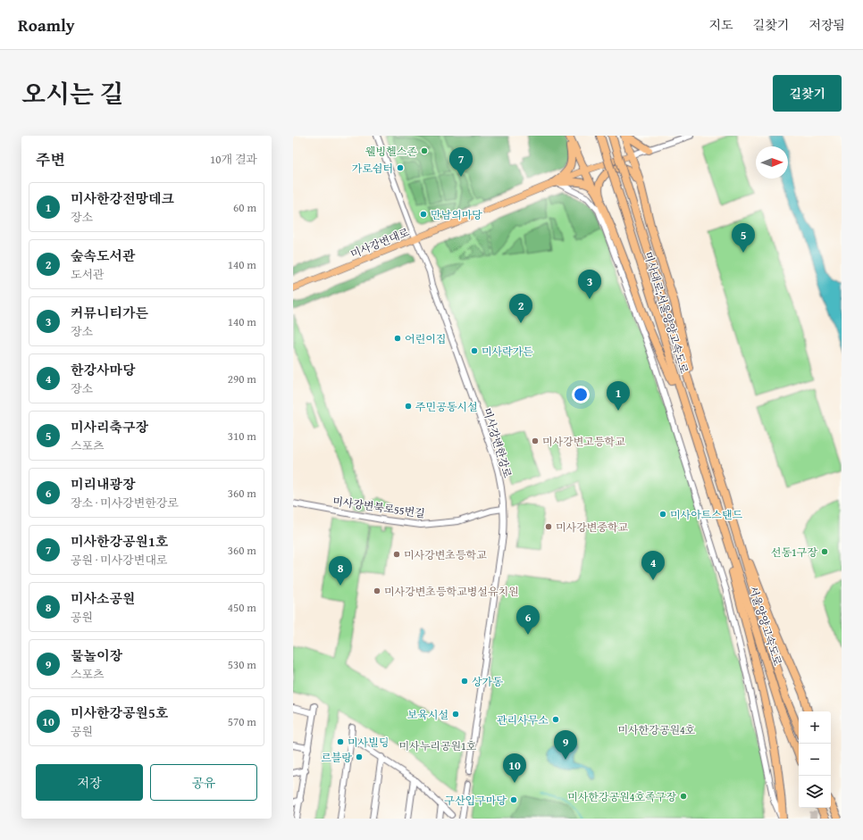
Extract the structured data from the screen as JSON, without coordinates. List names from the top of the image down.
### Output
{
  "streets": {
    "highway": ["미사대로;서울양양고속도로", "서울양양고속도로"],
    "main road": ["미사강변대로"],
    "street": ["미사강변한강로", "미사강변북로55번길"]
  },
  "crossings": [
    ["미사강변대로", "미사강변한강로"],
    ["미사대로;서울양양고속도로", "서울양양고속도로"],
    ["미사강변한강로", "미사강변북로55번길"]
  ],
  "parks": ["미사한강공원4호", "미사누리공원1호"],
  "places": [
    "웰빙헬스존",
    "가로쉼터",
    "만남의마당",
    "어린이집",
    "미사락가든",
    "주민공동시설",
    "미사강변고등학교",
    "미사아트스탠드",
    "미사강변중학교",
    "선동1구장",
    "미사강변초등학교",
    "미사강변초등학교병설유치원",
    "상가동",
    "보육시설",
    "관리사무소",
    "미사빌딩",
    "르블랑",
    "미사한강공원4호족구장",
    "구산입구마당"
  ],
  "north": "right",
  "page": {
    "header": "Roamly",
    "nav": ["지도", "길찾기", "저장됨"],
    "title": "오시는 길",
    "buttons": [
      "길찾기",
      ["저장", "공유"]
    ],
    "heading": ["주변", "10개 결과"],
    "pins": [
      "7",
      "5",
      "3",
      "2",
      "1",
      "4",
      "8",
      "6",
      "9",
      "10"
    ],
    "list": [
      {
        "mark": "1",
        "name": "미사한강전망데크",
        "note": "장소",
        "value": "60 m"
      },
      {
        "mark": "2",
        "name": "숲속도서관",
        "note": "도서관",
        "value": "140 m"
      },
      {
        "mark": "3",
        "name": "커뮤니티가든",
        "note": "장소",
        "value": "140 m"
      },
      {
        "mark": "4",
        "name": "한강사마당",
        "note": "장소",
        "value": "290 m"
      },
      {
        "mark": "5",
        "name": "미사리축구장",
        "note": "스포츠",
        "value": "310 m"
      },
      {
        "mark": "6",
        "name": "미리내광장",
        "note": "장소 · 미사강변한강로",
        "value": "360 m"
      },
      {
        "mark": "7",
        "name": "미사한강공원1호",
        "note": "공원 · 미사강변대로",
        "value": "360 m"
      },
      {
        "mark": "8",
        "name": "미사소공원",
        "note": "공원",
        "value": "450 m"
      },
      {
        "mark": "9",
        "name": "물놀이장",
        "note": "스포츠",
        "value": "530 m"
      },
      {
        "mark": "10",
        "name": "미사한강공원5호",
        "note": "공원",
        "value": "570 m"
      }
    ],
    "map_buttons": ["+", "−"]
  }
}
